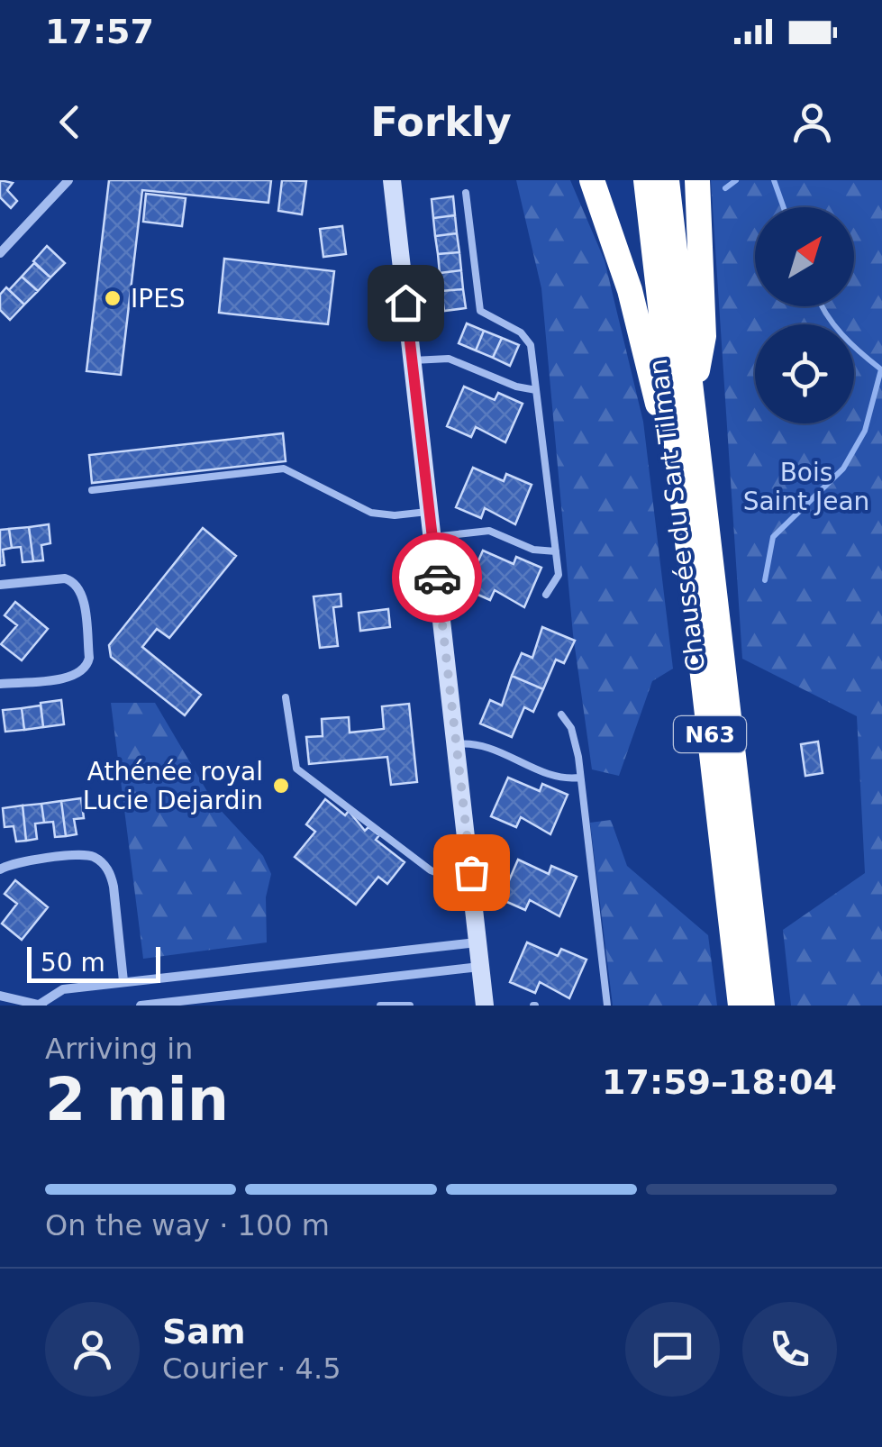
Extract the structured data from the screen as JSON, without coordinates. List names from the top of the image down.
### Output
{
  "streets": {
    "highway": ["Chaussée du Sart Tilman", "N63"]
  },
  "parks": ["Bois Saint Jean"],
  "places": ["IPES", "Athénée royal Lucie Dejardin"],
  "scale_bar": "50 m",
  "north": "top right",
  "page": {
    "status": "17:57",
    "header": "Forkly",
    "scale": "50 m",
    "heading": ["2 min", "Arriving in", "17:59–18:04"],
    "panel": ["Sam", "Courier · 4.5"],
    "bar": "On the way · 100 m"
  }
}
